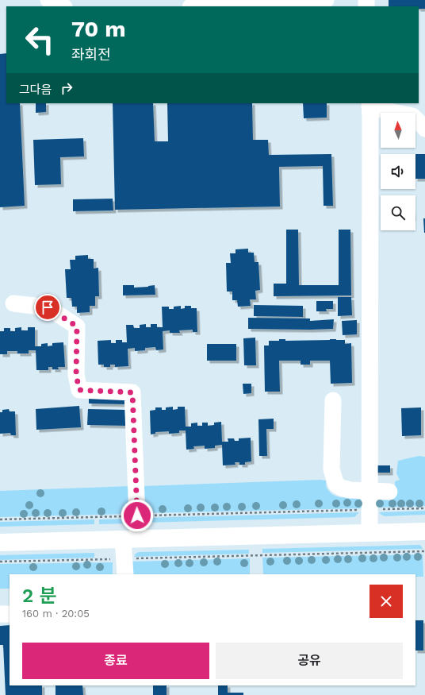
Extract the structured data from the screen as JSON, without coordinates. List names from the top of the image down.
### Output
{
  "north": "top",
  "page": {
    "turn": ["70 m", "좌회전"],
    "then": "그다음",
    "heading": ["2 분", "160 m · 20:05"],
    "buttons": ["종료", "공유"]
  }
}
